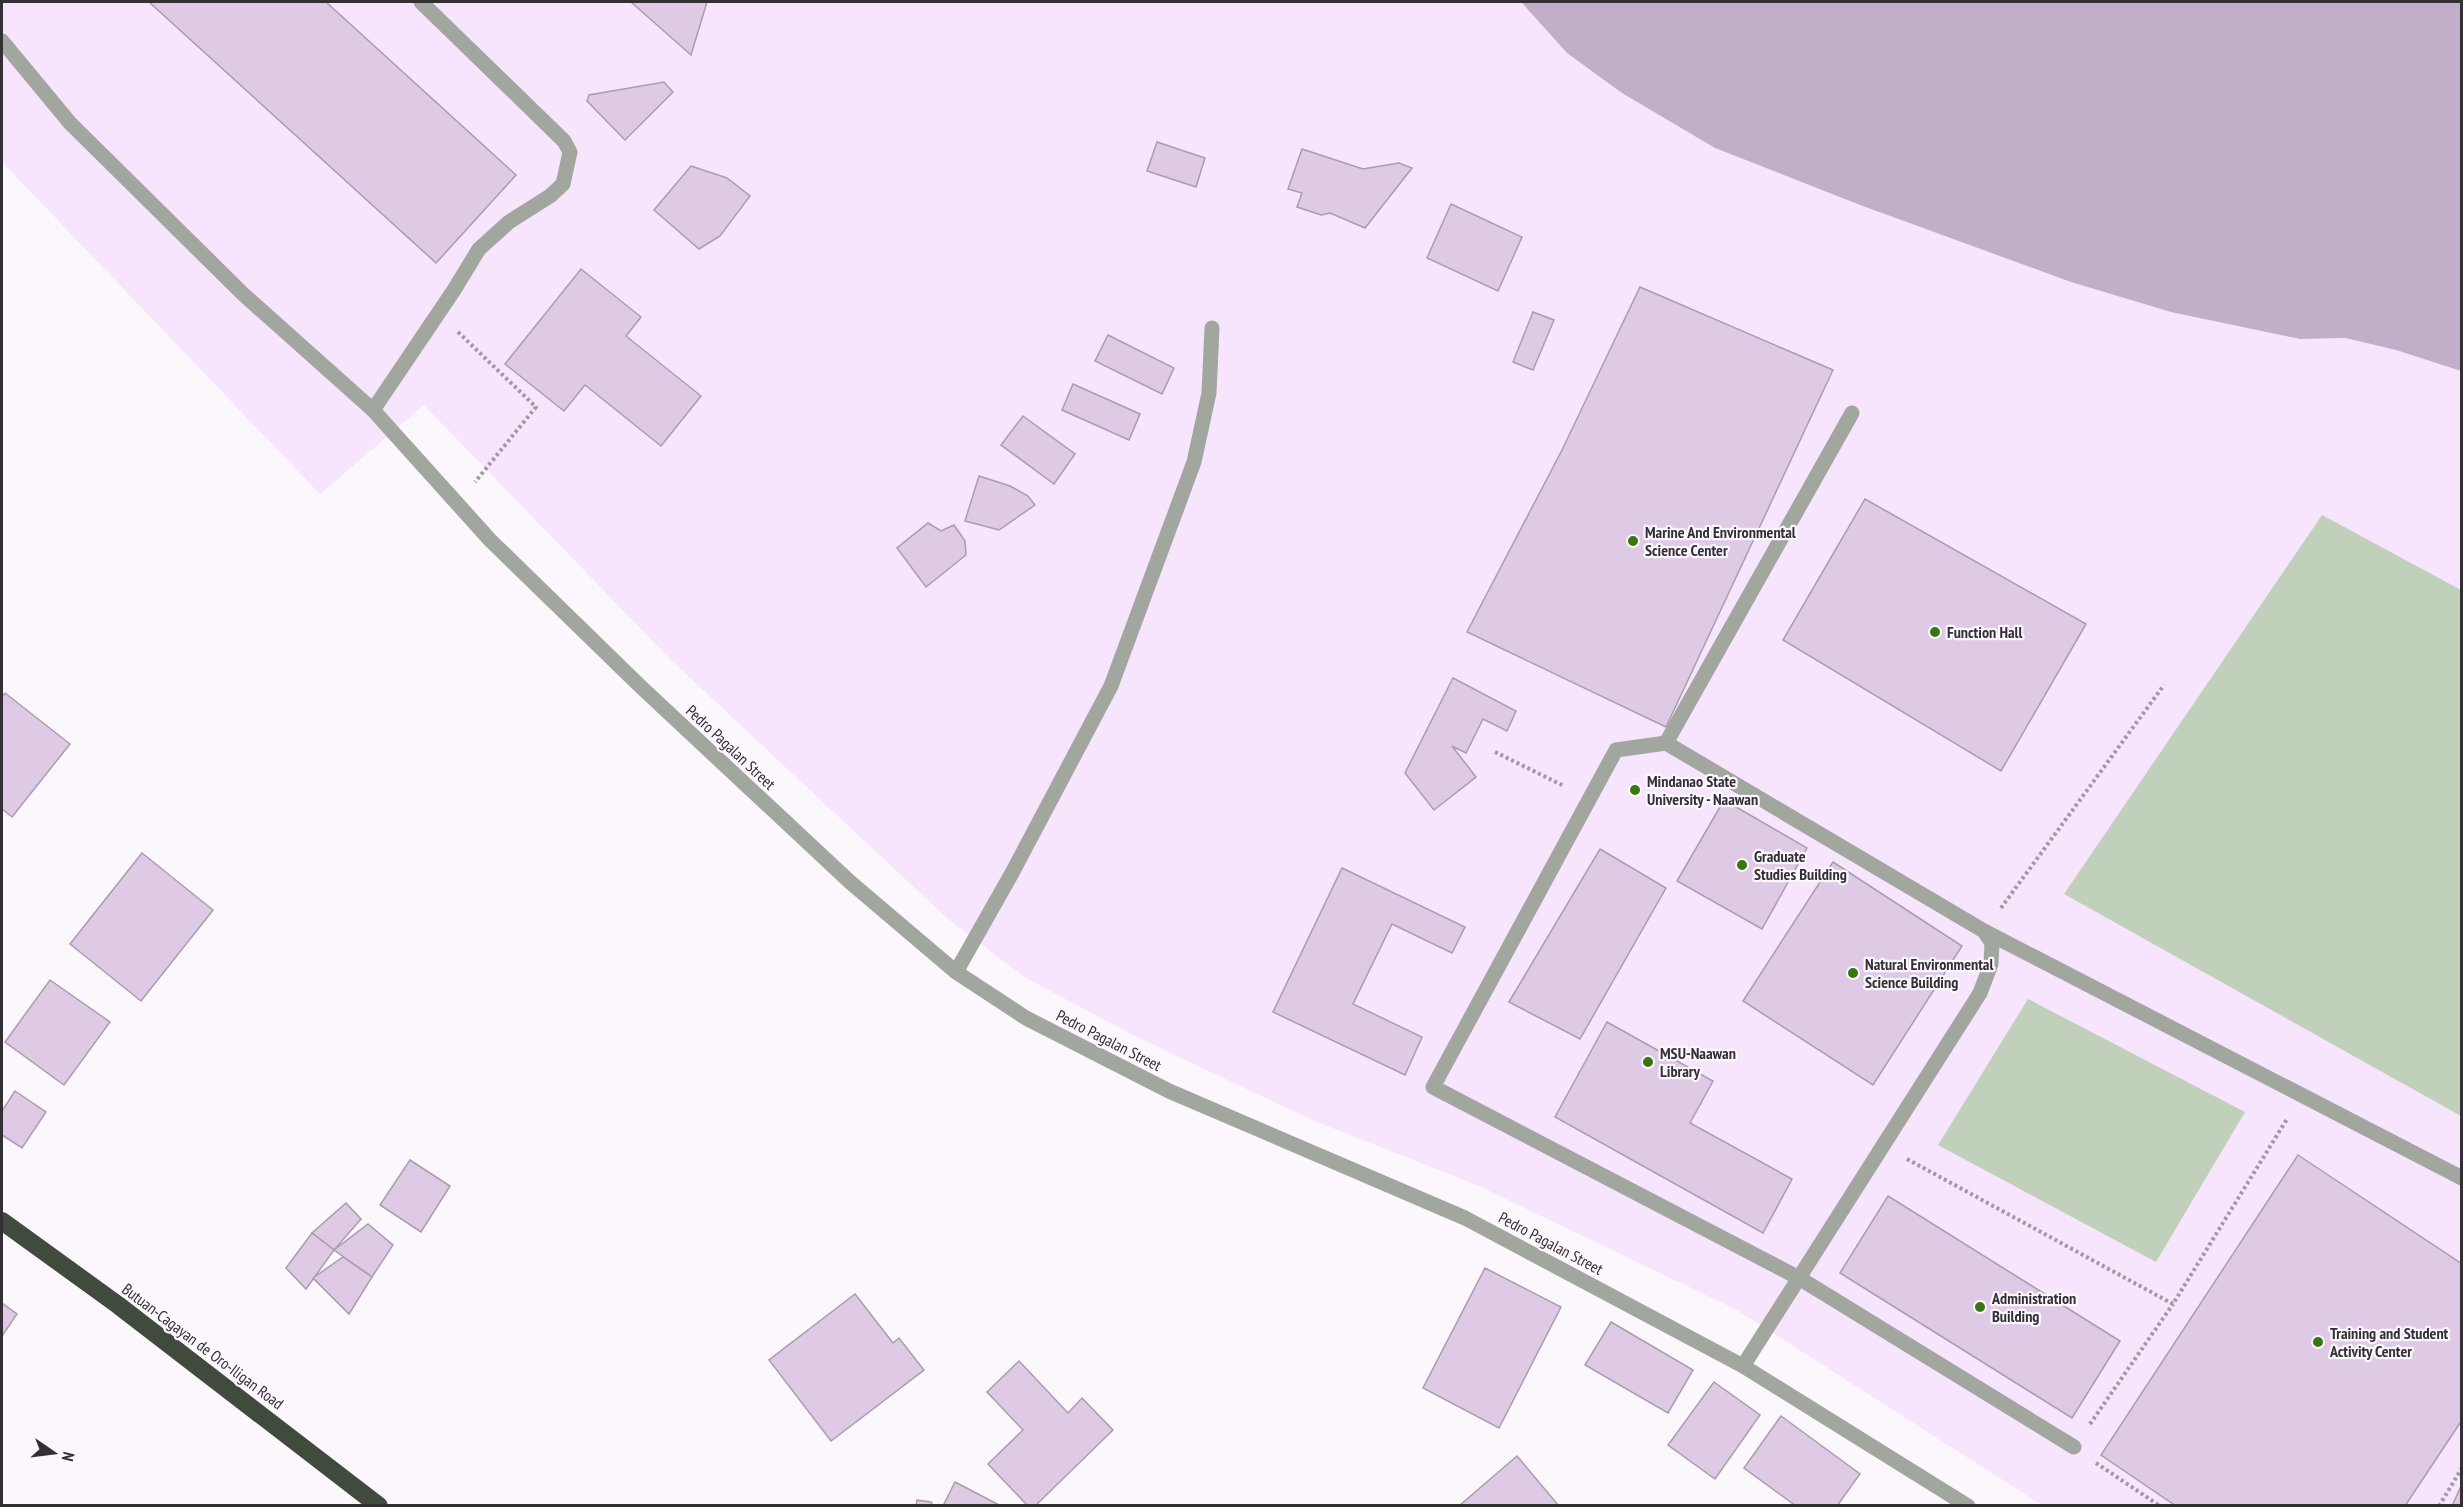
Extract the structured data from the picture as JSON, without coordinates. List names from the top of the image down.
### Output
{
  "streets": {
    "highway": ["Butuan-Cagayan de Oro-Iligan Road"],
    "street": ["Pedro Pagalan Street"]
  },
  "places": [
    "Marine And Environmental Science Center",
    "Function Hall",
    "Mindanao State University - Naawan",
    "Graduate Studies Building",
    "Natural Environmental Science Building",
    "MSU-Naawan Library",
    "Administration Building",
    "Training and Student Activity Center"
  ],
  "north": "right"
}
